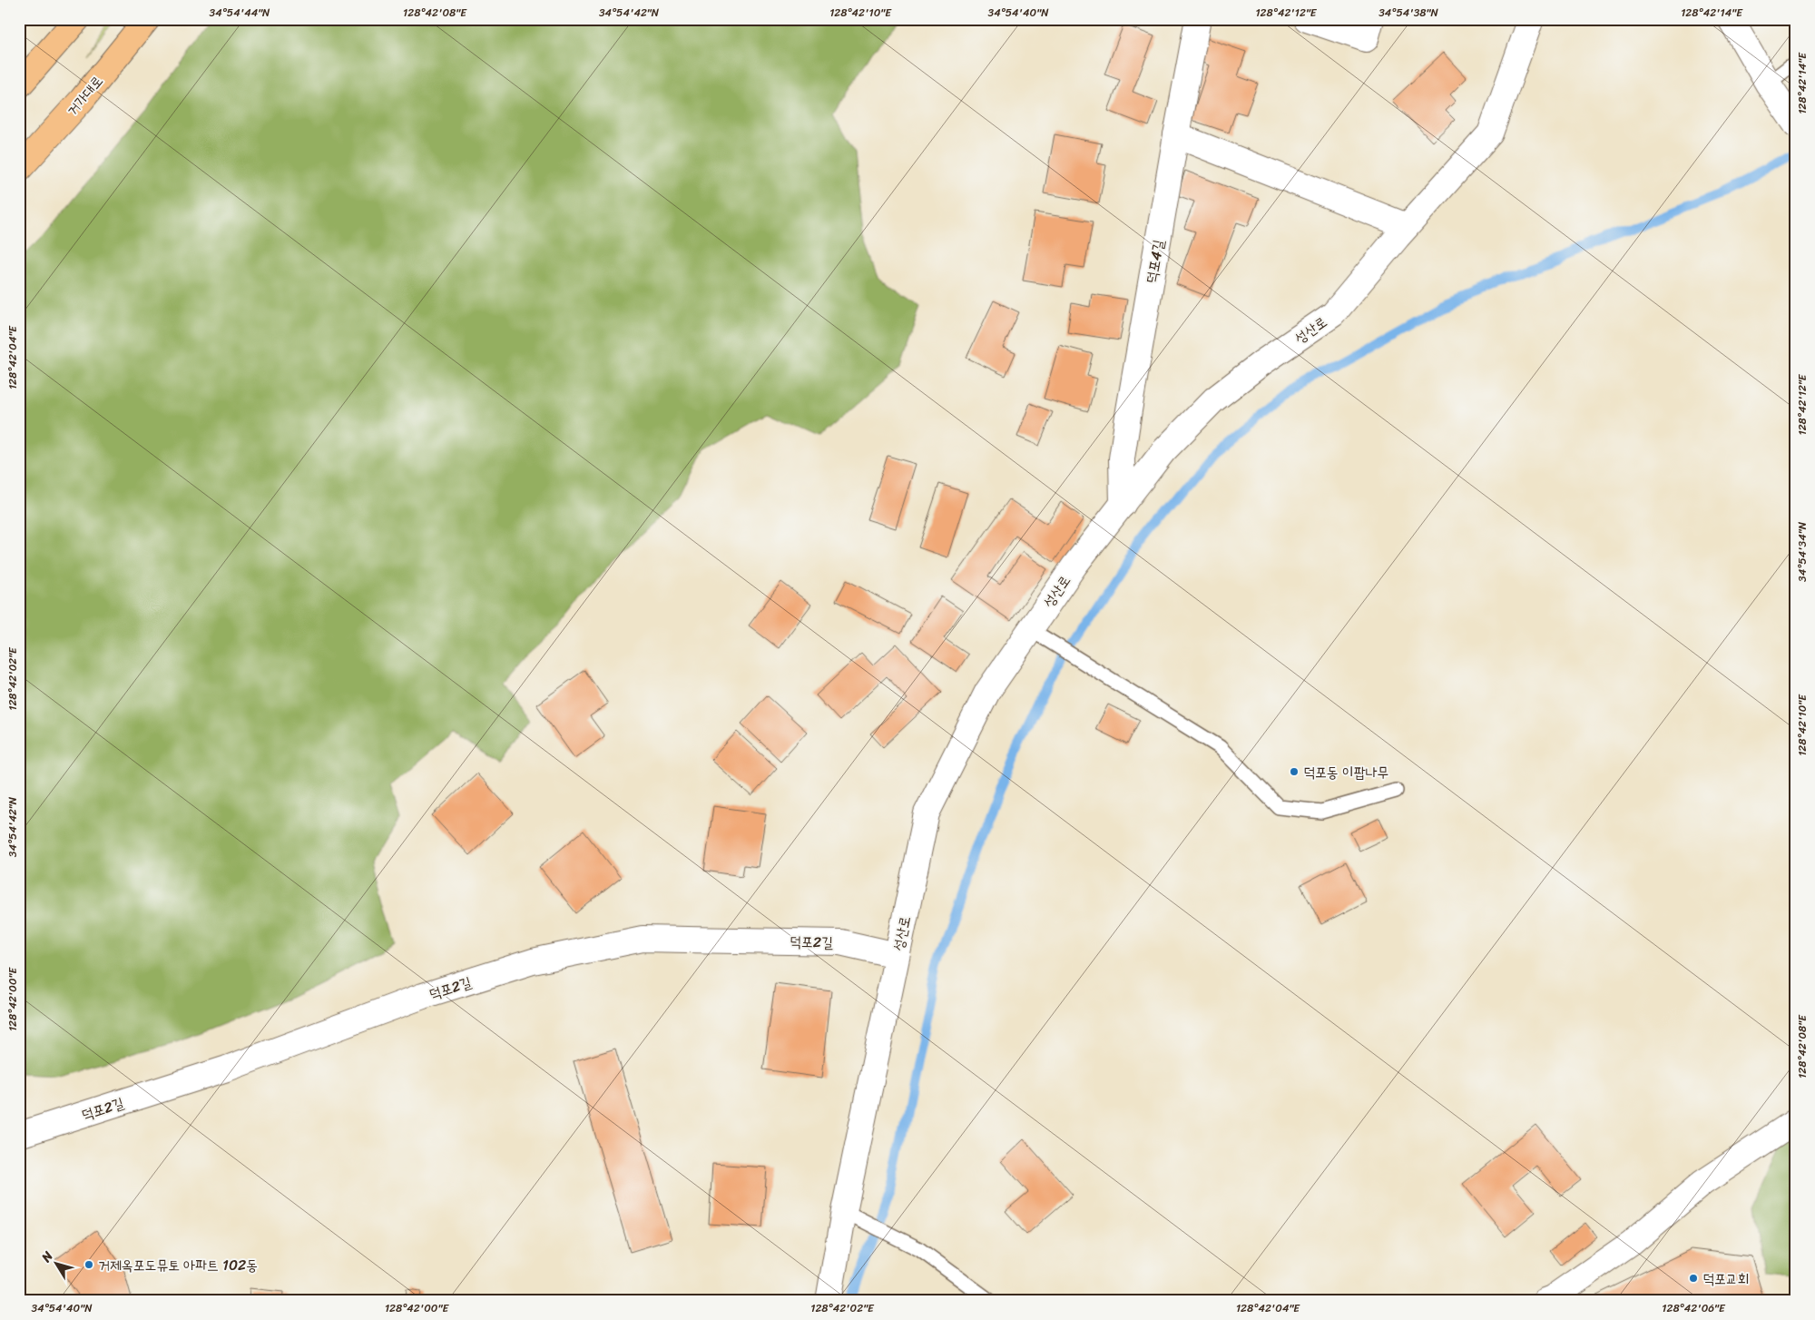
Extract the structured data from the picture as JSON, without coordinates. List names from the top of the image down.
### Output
{
  "streets": {
    "highway": ["거가대로"],
    "street": ["덕포4길", "성산로", "덕포2길"]
  },
  "crossings": [
    ["덕포4길", "성산로"],
    ["성산로", "덕포2길"]
  ],
  "places": ["덕포동 이팝나무", "거제옥포도뮤토 아파트 102동", "덕포교회"],
  "north": "top left",
  "coordinates": [
    "34°54'44\"N",
    "128°42'08\"E",
    "34°54'42\"N",
    "128°42'10\"E",
    "34°54'40\"N",
    "128°42'12\"E",
    "34°54'38\"N",
    "128°42'14\"E",
    "128°42'04\"E",
    "34°54'34\"N",
    "128°42'02\"E",
    "128°42'00\"E",
    "128°42'06\"E"
  ]
}
